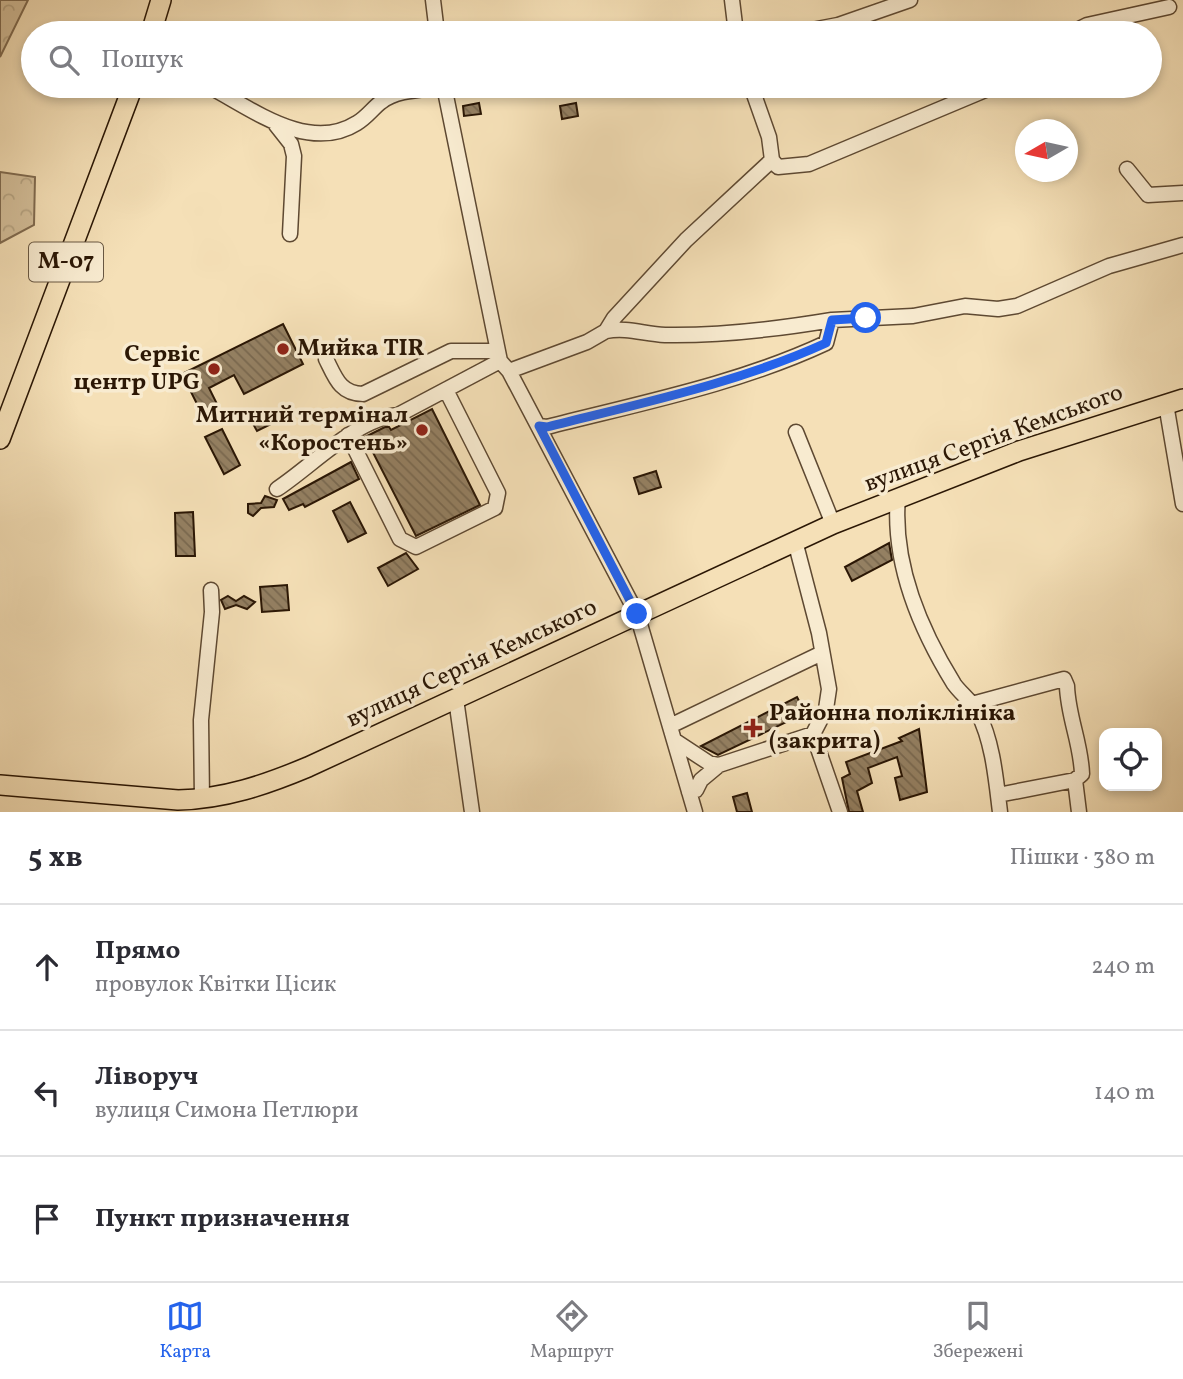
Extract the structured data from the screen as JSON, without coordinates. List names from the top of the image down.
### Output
{
  "streets": {
    "highway": ["М-07", "вулиця Сергія Кемського"]
  },
  "places": {
    "other": ["Мийка TIR", "Сервіс центр UPG", "Митний термінал «Коростень»"],
    "health": ["Районна поліклініка (закрита)"]
  },
  "north": "left",
  "page": {
    "search": "Пошук",
    "heading": ["5 хв", "Пішки · 380 m"],
    "list": [
      ["Прямо", "провулок Квітки Цісик", "240 m"],
      ["Ліворуч", "вулиця Симона Петлюри", "140 m"],
      "Пункт призначення"
    ],
    "nav": ["Карта", "Маршрут", "Збережені"]
  }
}
